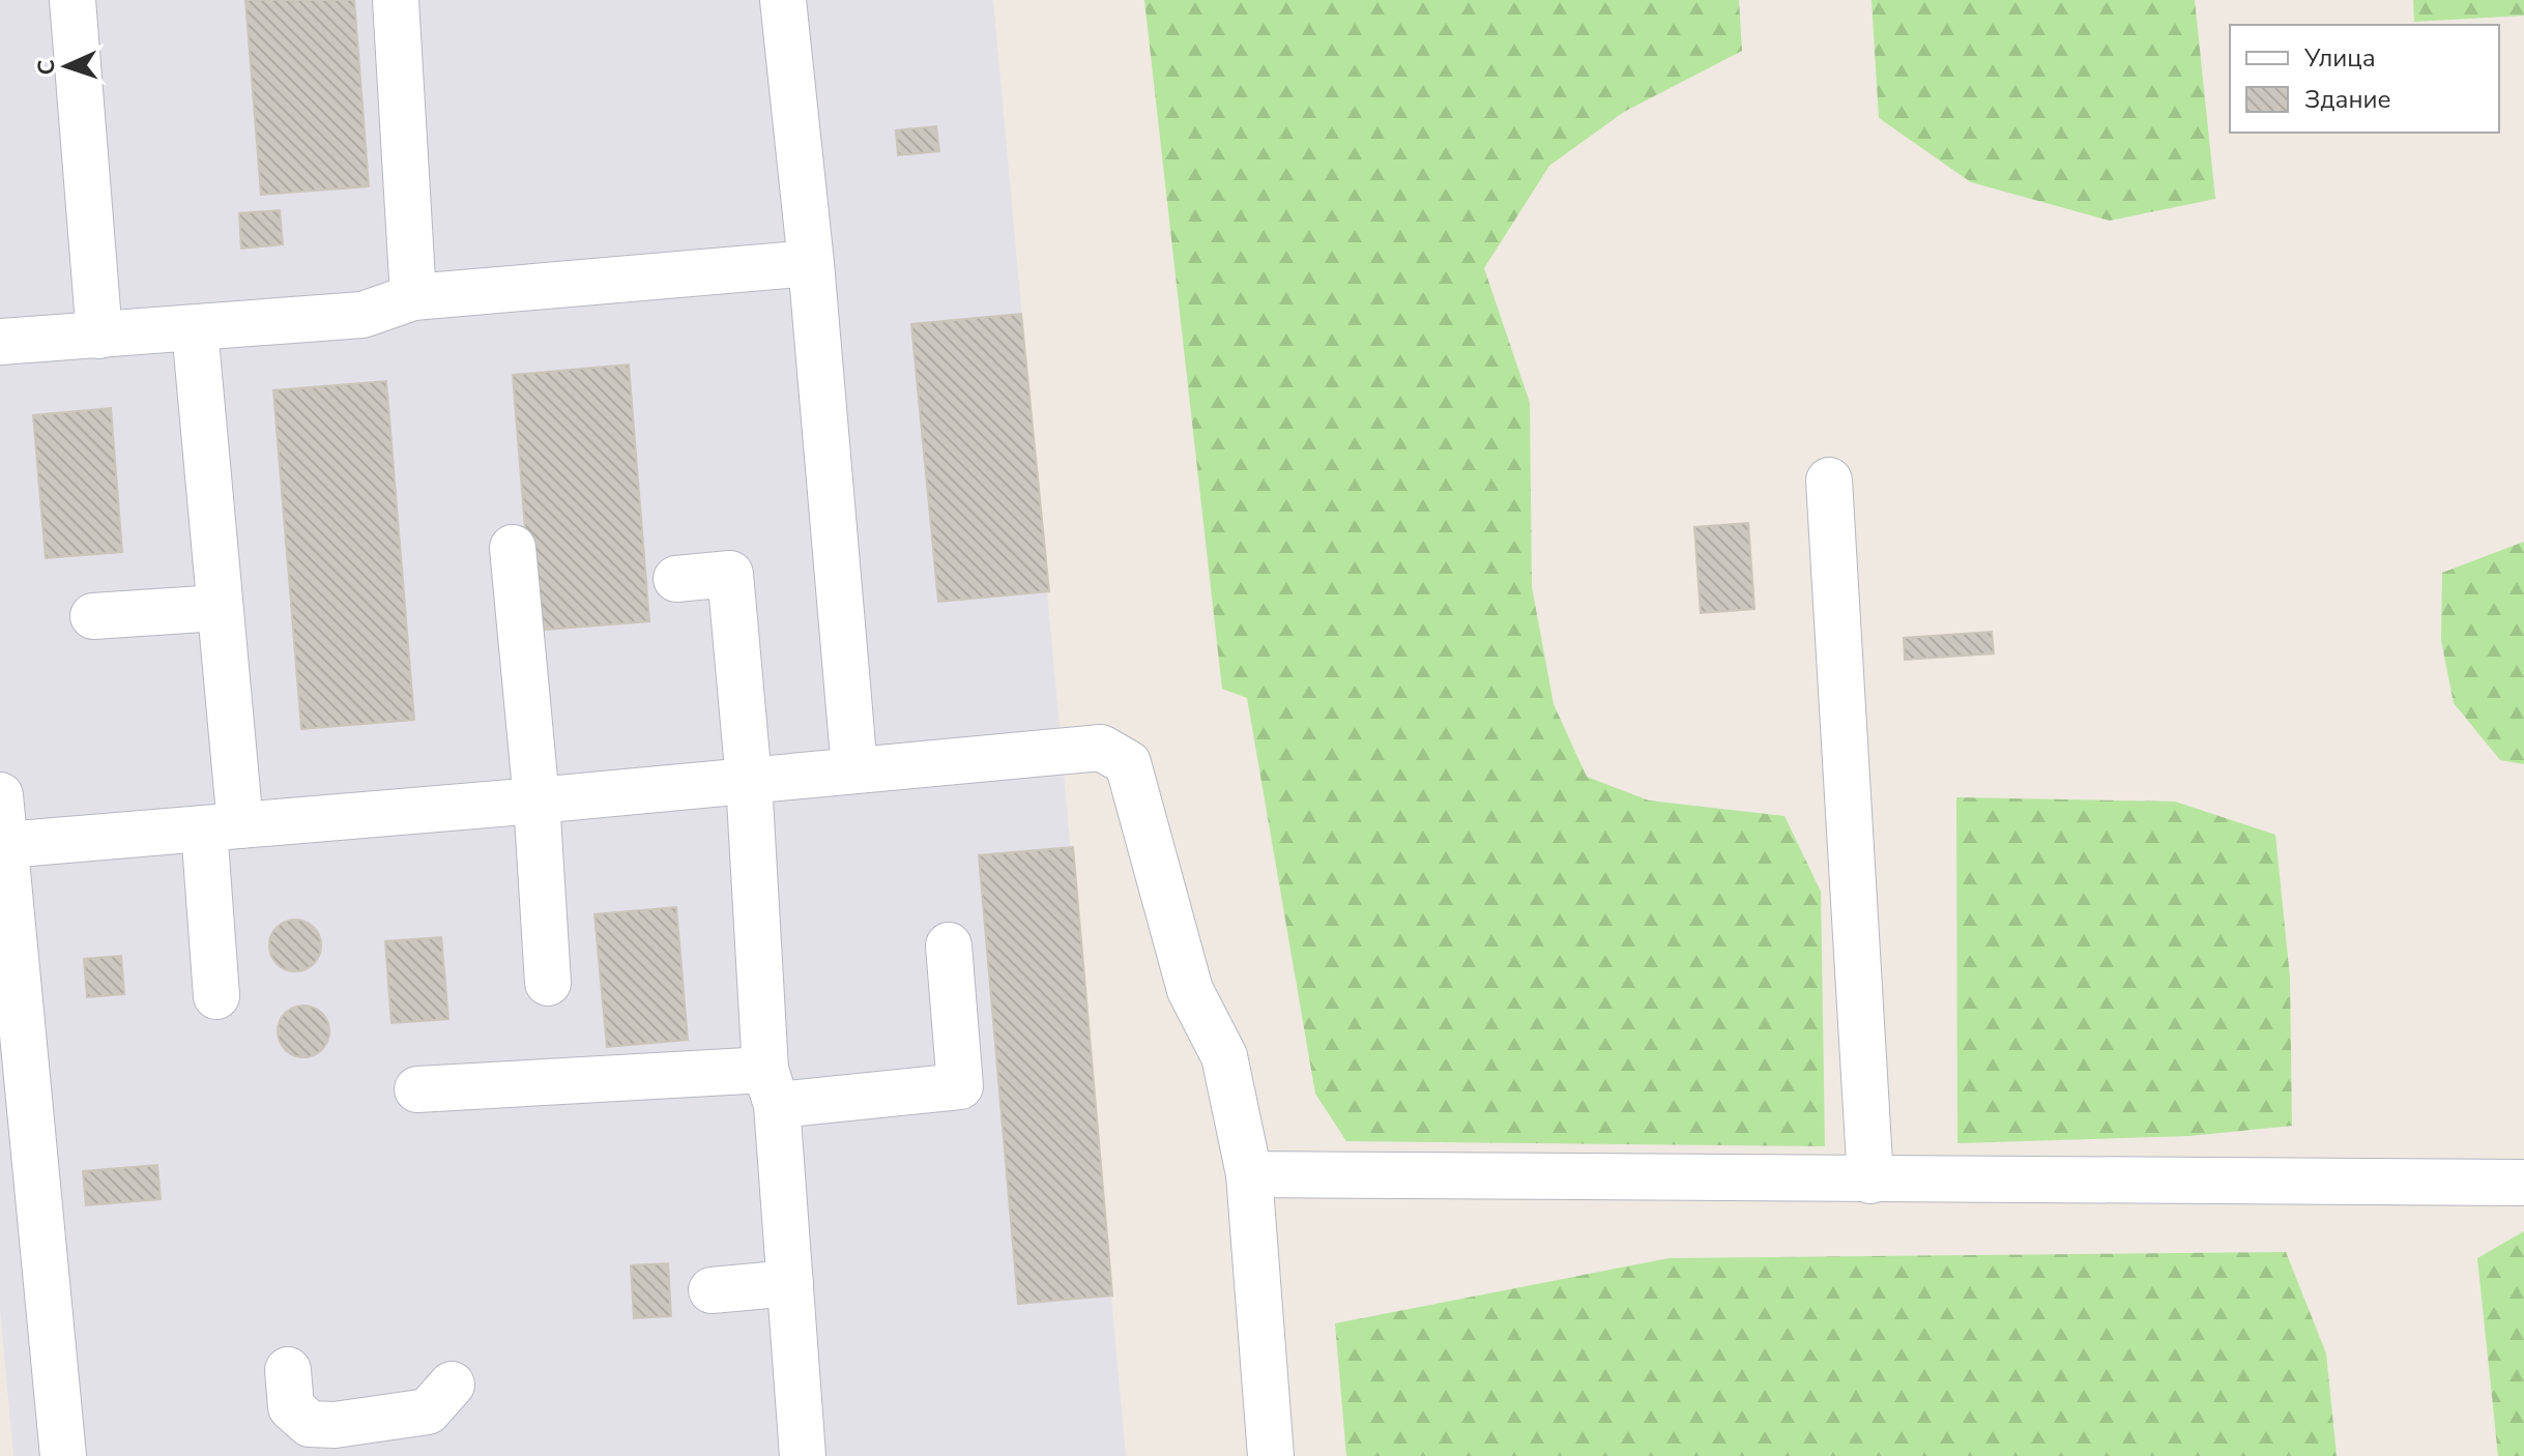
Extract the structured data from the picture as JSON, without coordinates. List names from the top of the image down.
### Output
{
  "legend": ["Улица", "Здание"],
  "north": "left"
}
